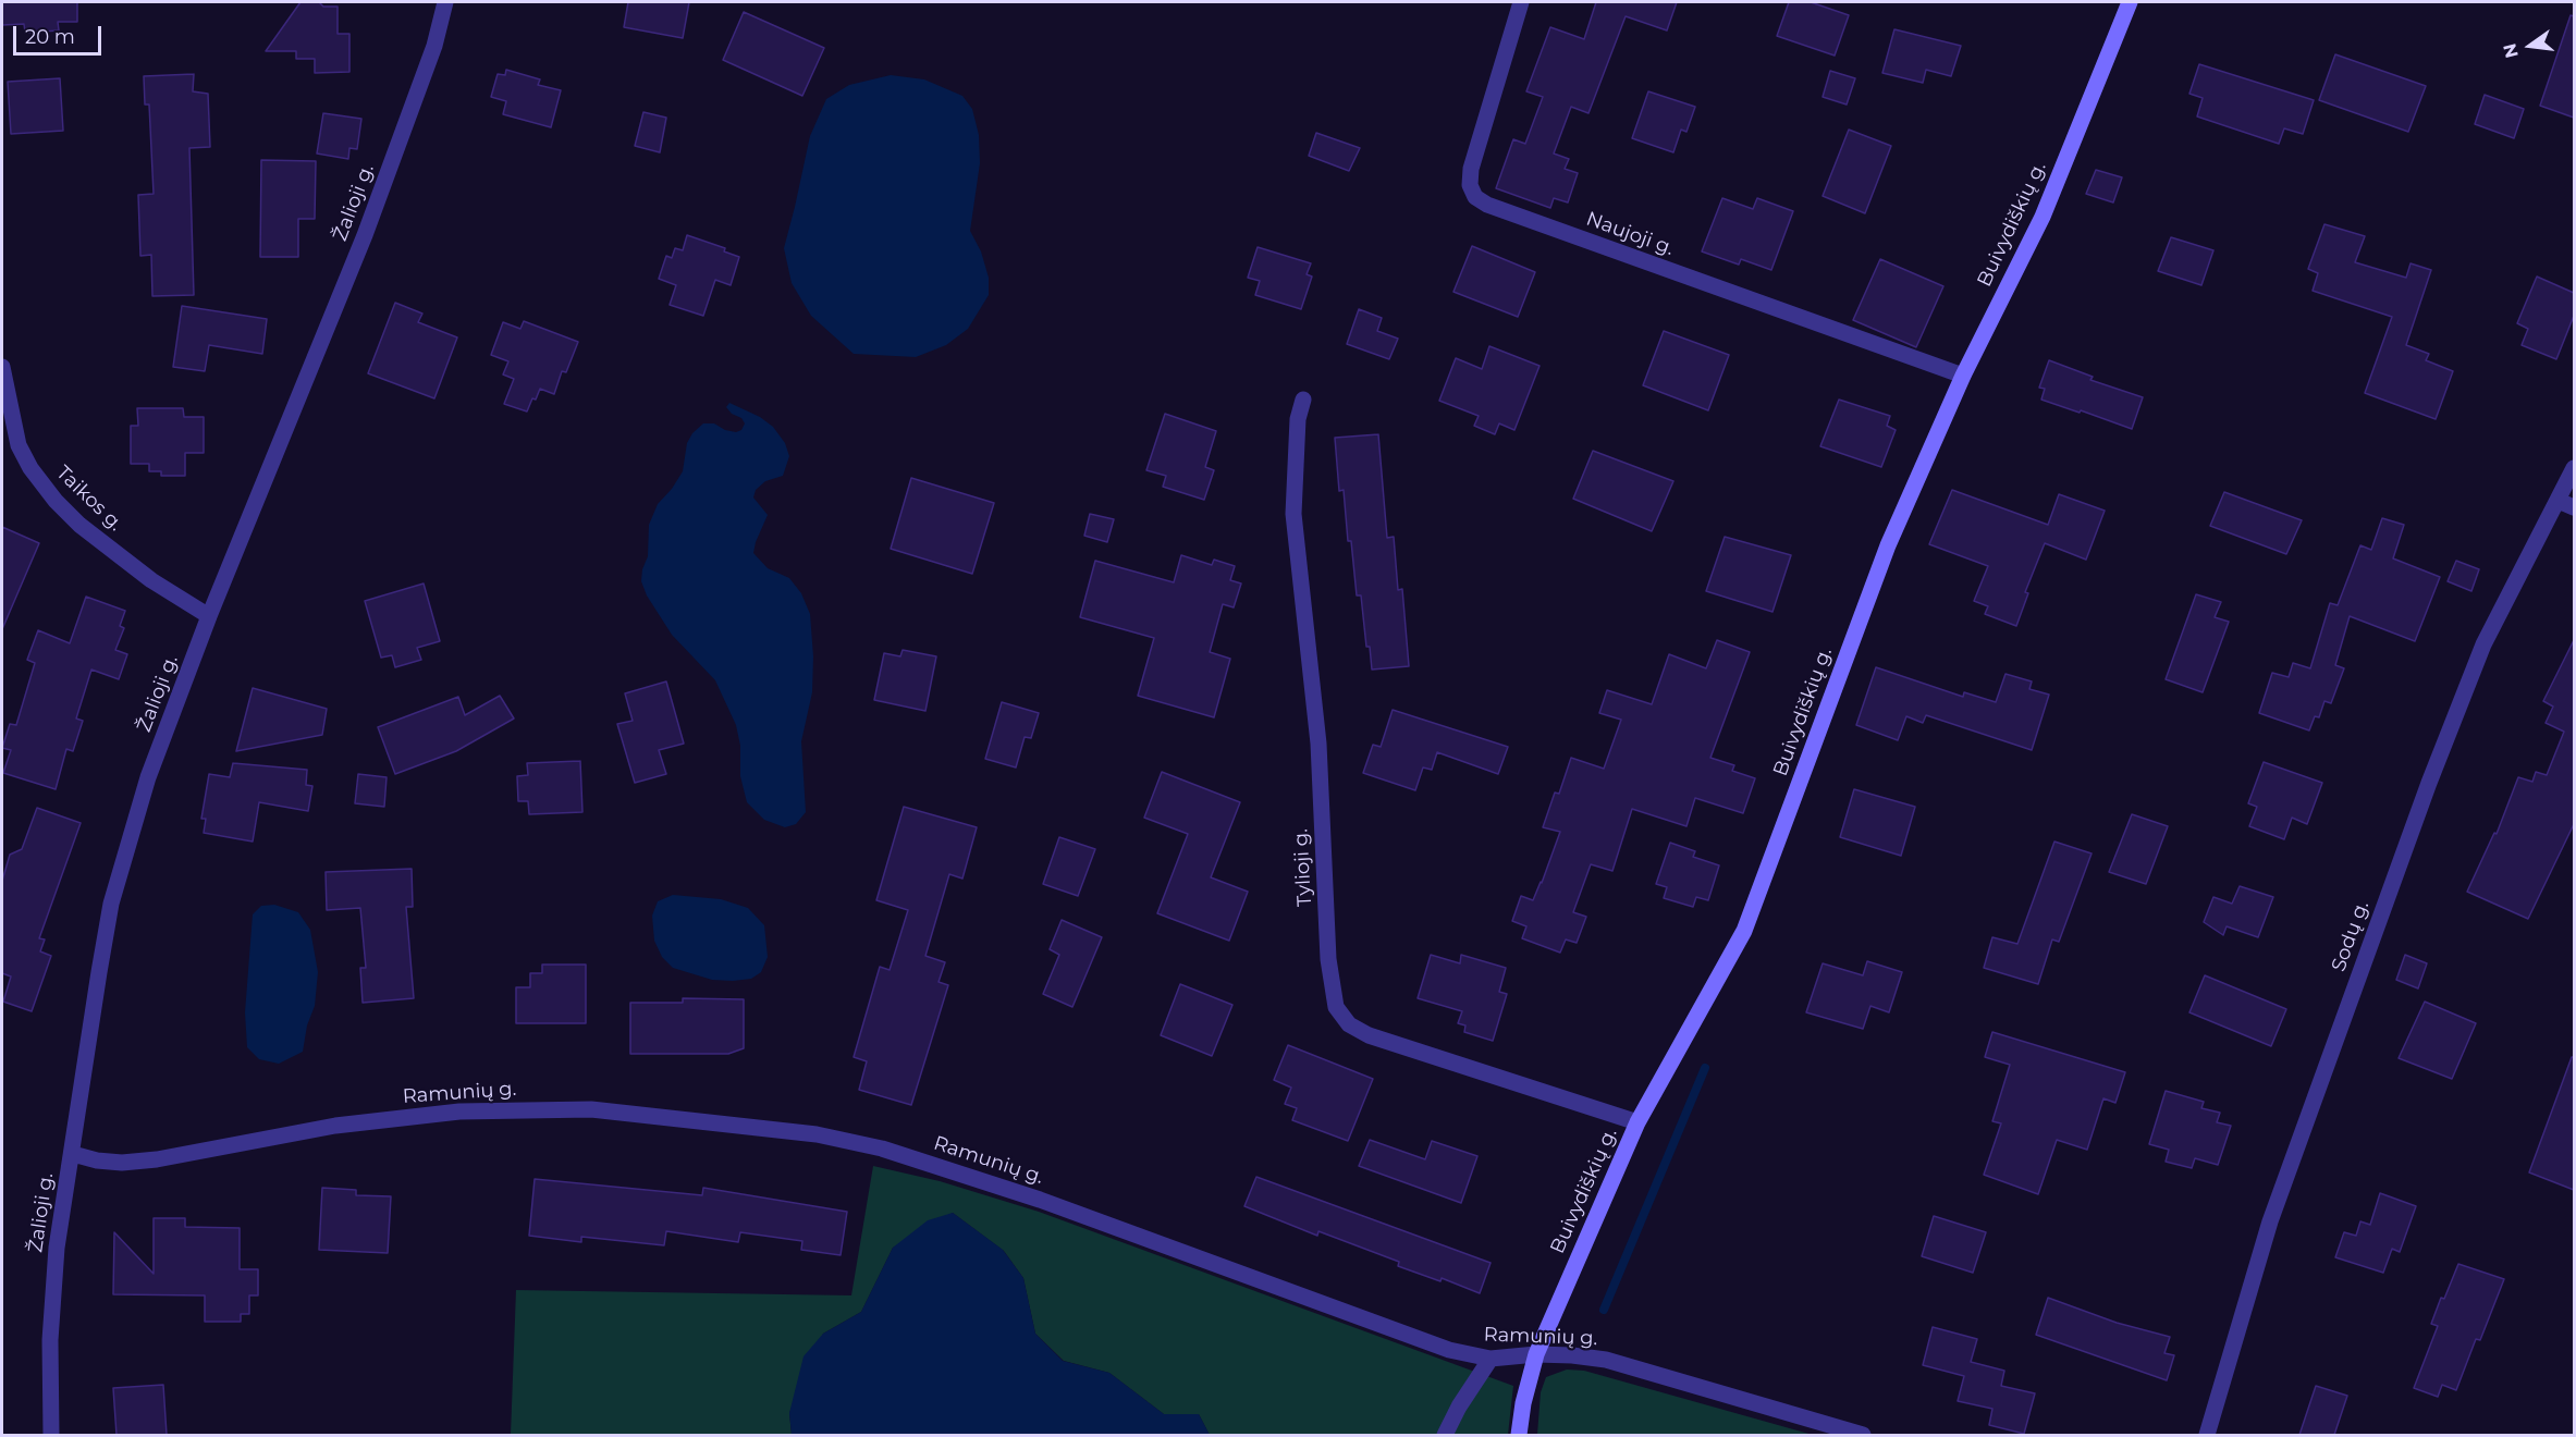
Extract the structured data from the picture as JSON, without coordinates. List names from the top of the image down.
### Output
{
  "streets": {
    "main road": ["Buivydiškių g."],
    "street": [
      "Žalioji g.",
      "Naujoji g.",
      "Taikos g.",
      "Tylioji g.",
      "Sodų g.",
      "Ramunių g."
    ]
  },
  "crossings": [
    ["Žalioji g.", "Taikos g."],
    ["Žalioji g.", "Ramunių g."],
    ["Buivydiškių g.", "Naujoji g."],
    ["Buivydiškių g.", "Tylioji g."],
    ["Buivydiškių g.", "Ramunių g."]
  ],
  "scale_bar": "20 m",
  "north": "left"
}
